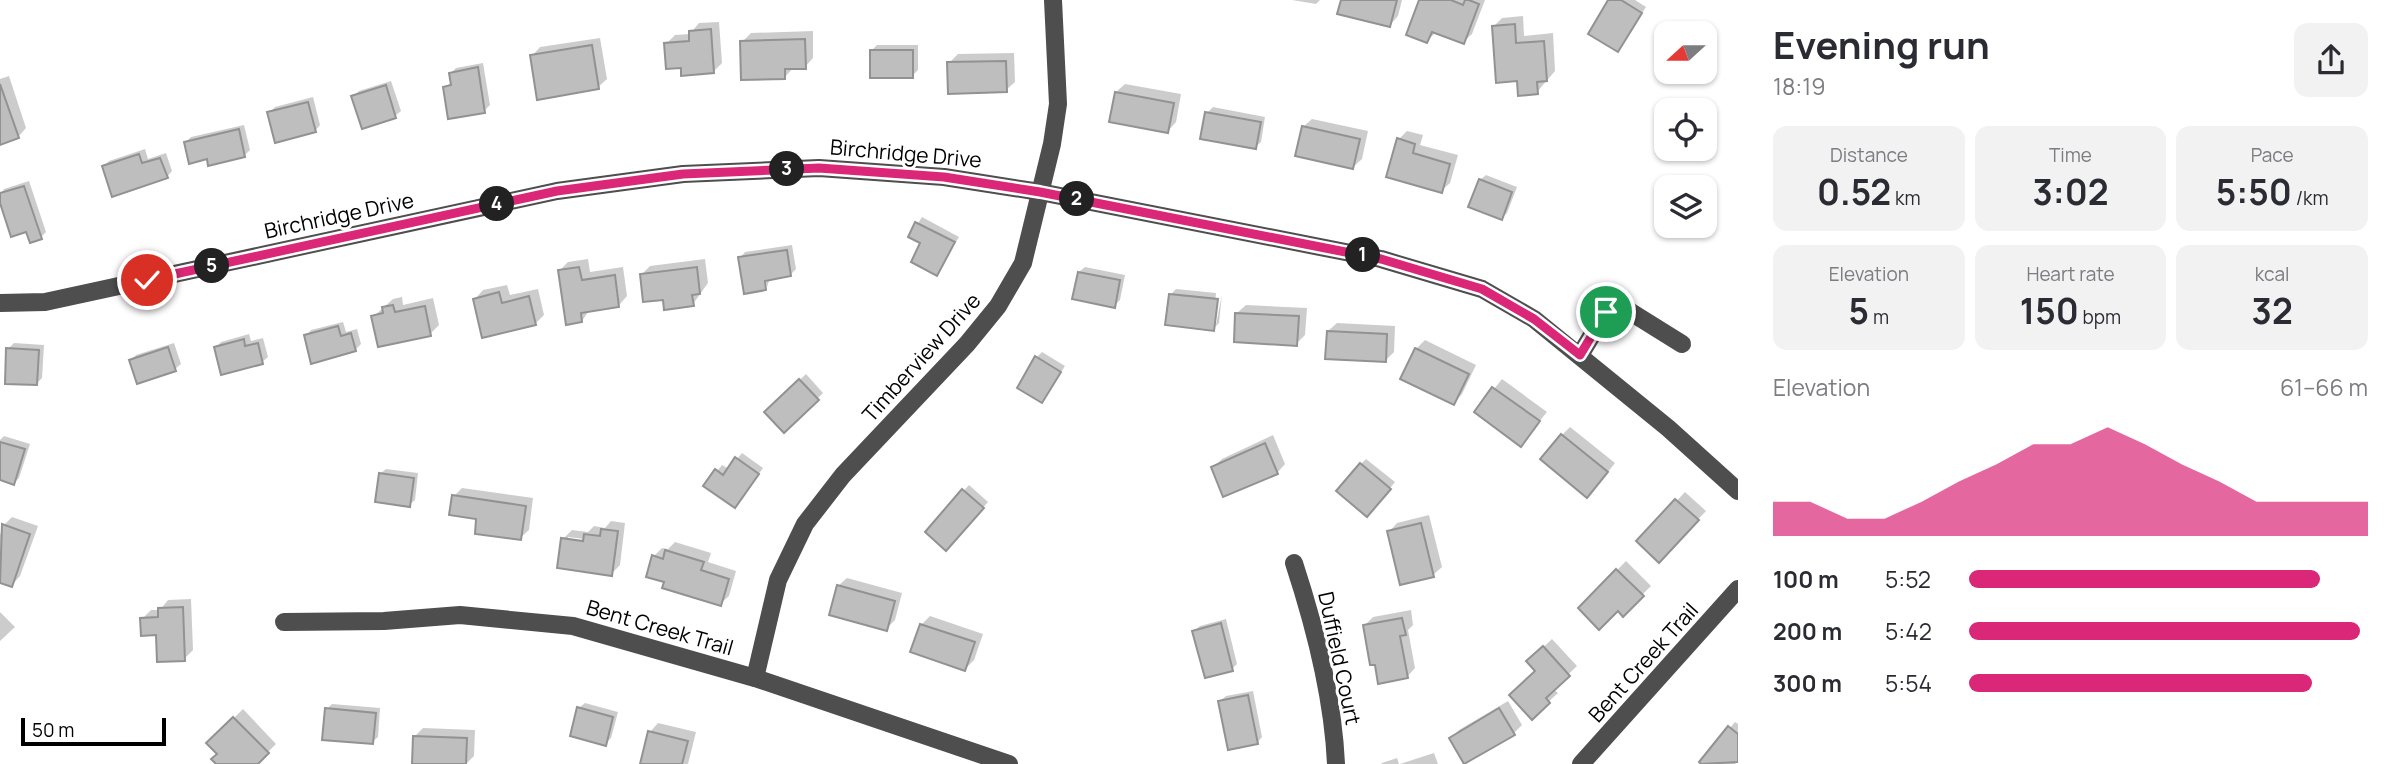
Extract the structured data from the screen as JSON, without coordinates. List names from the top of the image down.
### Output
{
  "streets": {
    "street": [
      "Birchridge Drive",
      "Timberview Drive",
      "Bent Creek Trail",
      "Duffield Court"
    ]
  },
  "crossings": [
    ["Birchridge Drive", "Timberview Drive"],
    ["Timberview Drive", "Bent Creek Trail"]
  ],
  "scale_bar": "50 m",
  "north": "left",
  "page": {
    "heading": ["Evening run", "18:19"],
    "stats": [
      ["Distance", "0.52 km"],
      ["Time", "3:02"],
      ["Pace", "5:50 /km"],
      ["Elevation", "5 m"],
      ["Heart rate", "150 bpm"],
      ["kcal", "32"]
    ],
    "pins": [
      "3",
      "2",
      "4",
      "1",
      "5"
    ],
    "chart": ["Elevation", "61–66 m"],
    "list": [
      {
        "name": "100 m",
        "note": "5:52"
      },
      {
        "name": "200 m",
        "note": "5:42"
      },
      {
        "name": "300 m",
        "note": "5:54"
      }
    ],
    "scale": "50 m"
  }
}
